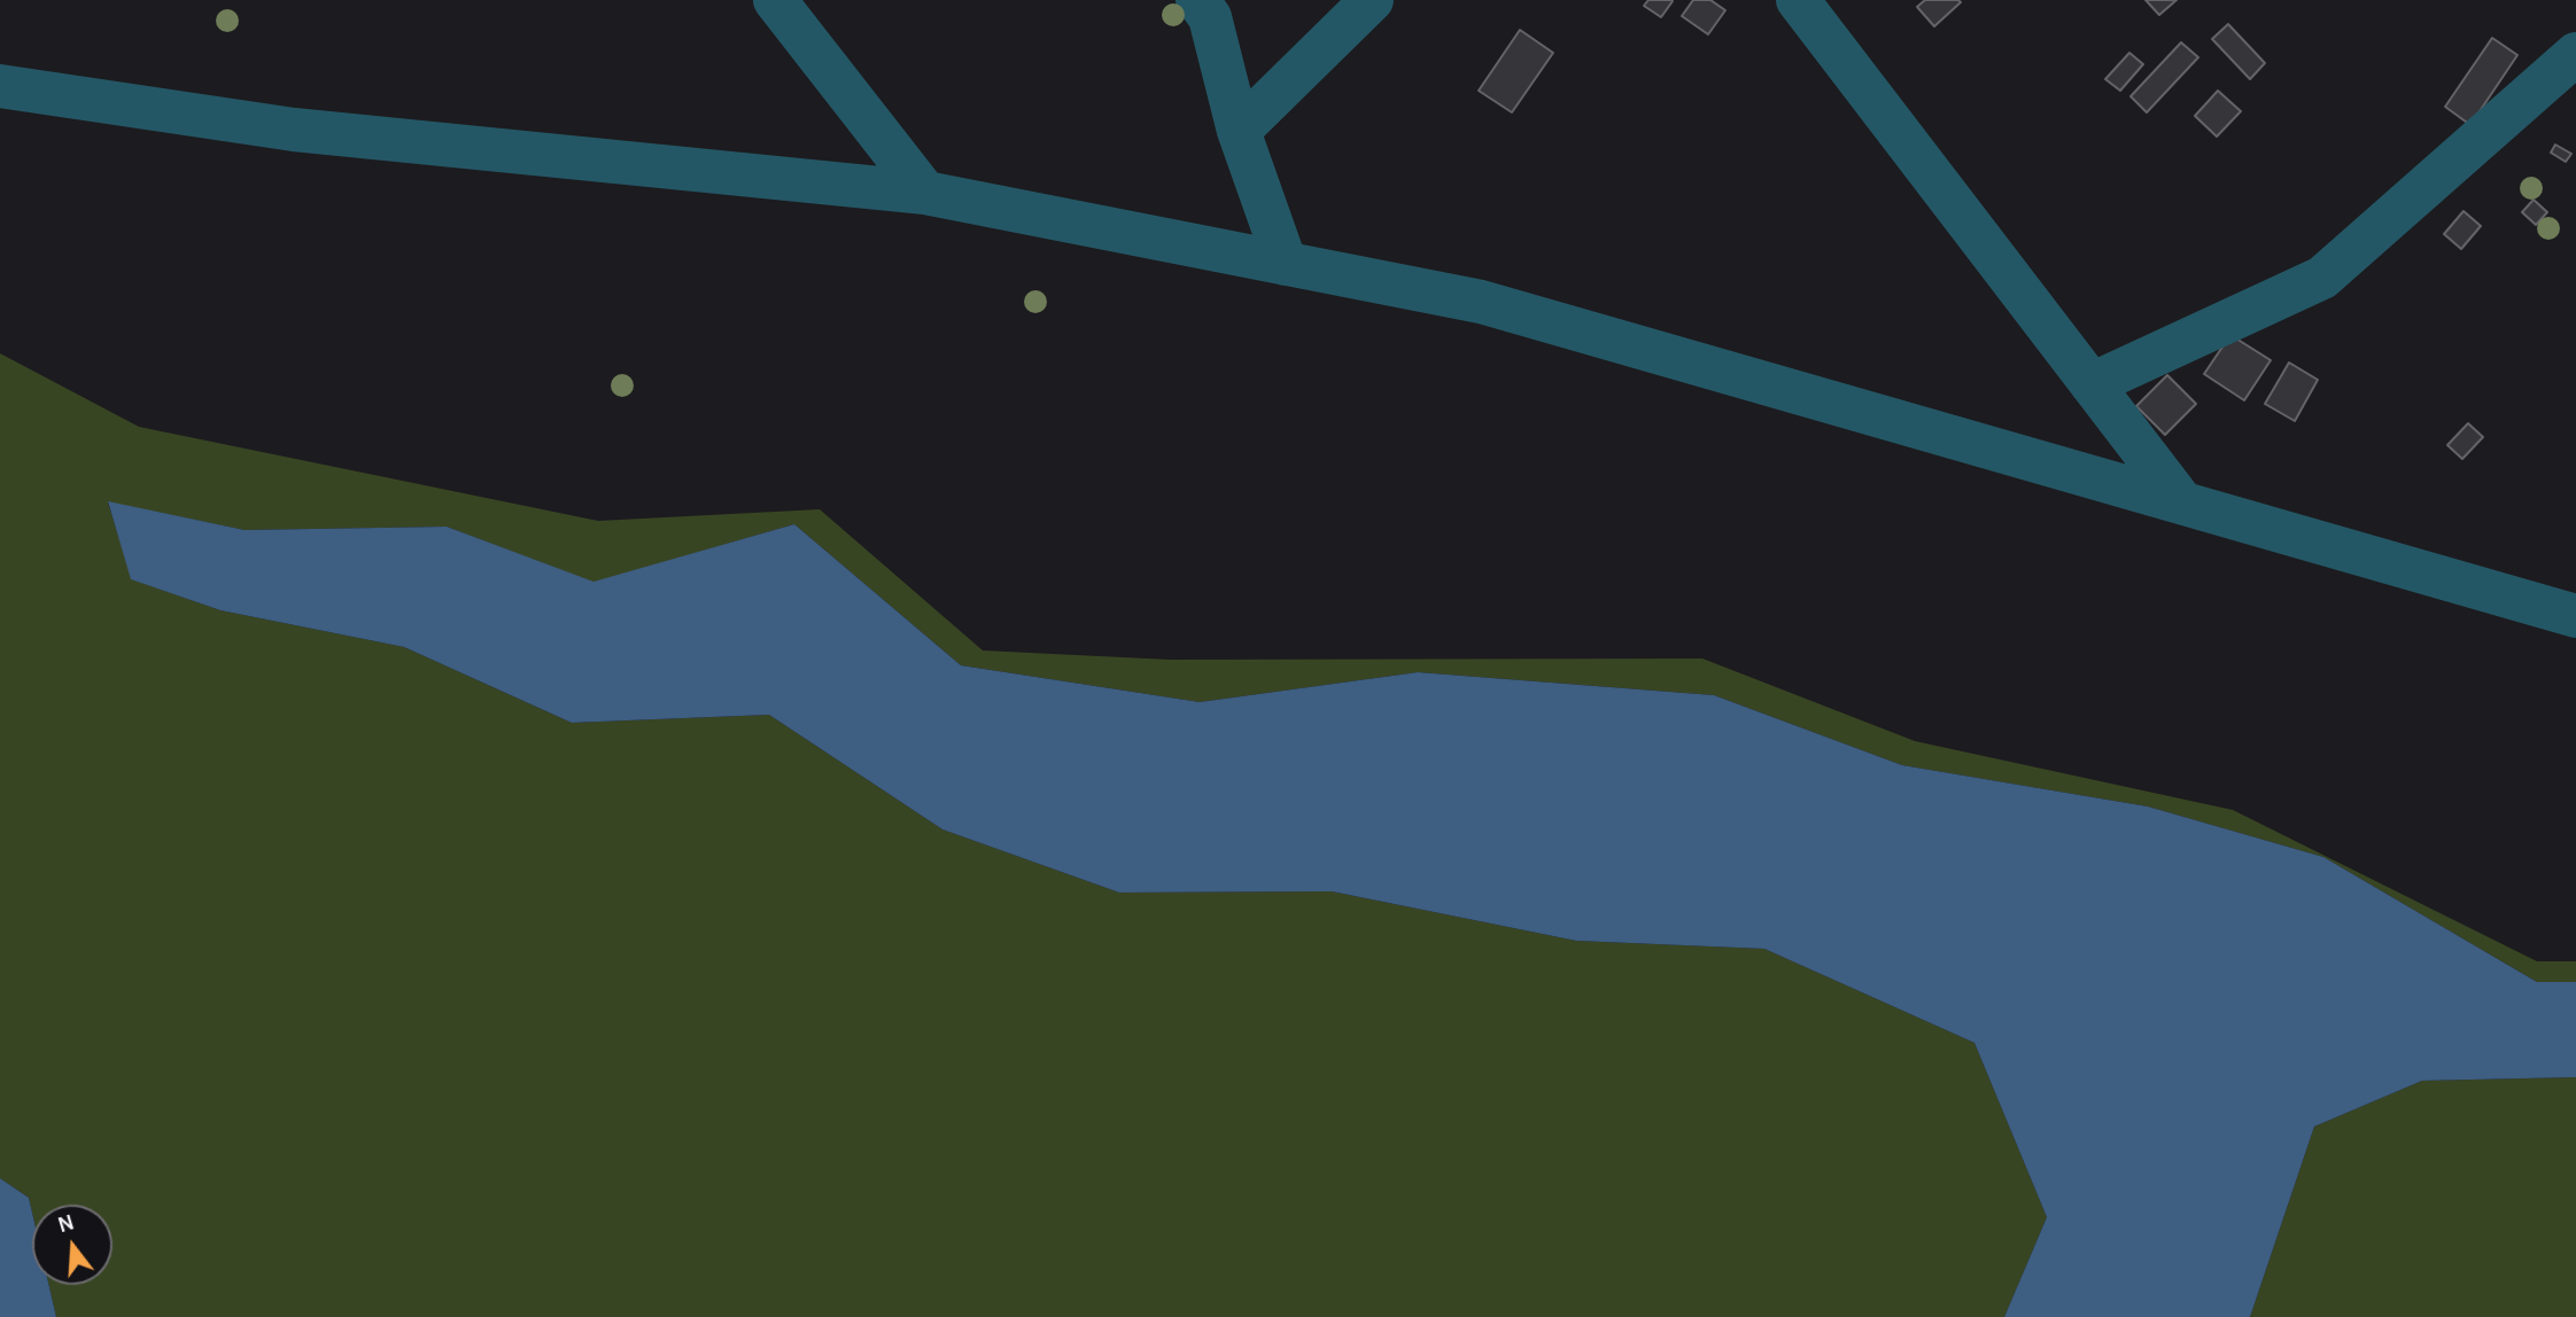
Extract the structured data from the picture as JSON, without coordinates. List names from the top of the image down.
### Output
{
  "north": "top"
}
